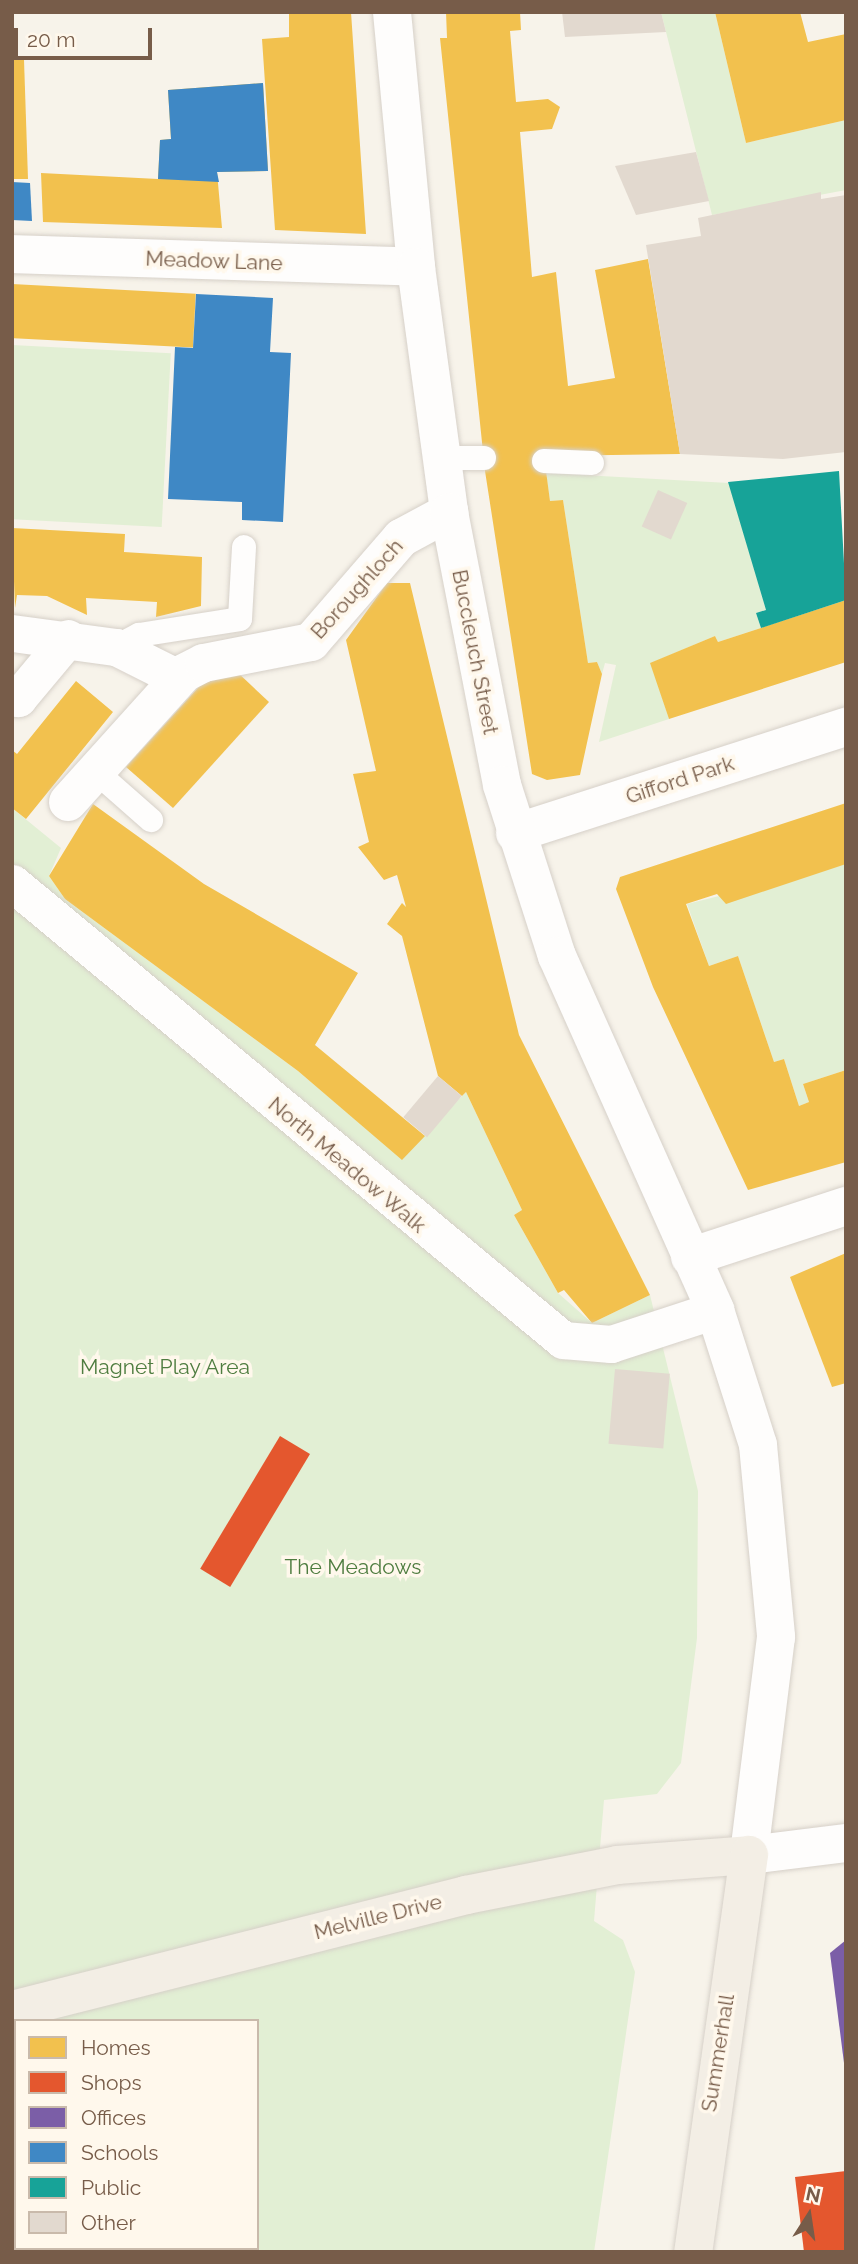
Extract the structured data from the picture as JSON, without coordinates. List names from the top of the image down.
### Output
{
  "streets": {
    "main road": ["Melville Drive", "Summerhall"],
    "street": [
      "Meadow Lane",
      "Boroughloch",
      "Buccleuch Street",
      "Gifford Park",
      "North Meadow Walk"
    ]
  },
  "crossings": [
    ["Meadow Lane", "Buccleuch Street"],
    ["Boroughloch", "Buccleuch Street"],
    ["Buccleuch Street", "Gifford Park"],
    ["Buccleuch Street", "North Meadow Walk"],
    ["Buccleuch Street", "Melville Drive"],
    ["Buccleuch Street", "Summerhall"],
    ["Melville Drive", "Summerhall"]
  ],
  "parks": ["Magnet Play Area", "The Meadows"],
  "legend": [
    "Homes",
    "Shops",
    "Offices",
    "Schools",
    "Public",
    "Other"
  ],
  "scale_bar": "20 m",
  "north": "top"
}
